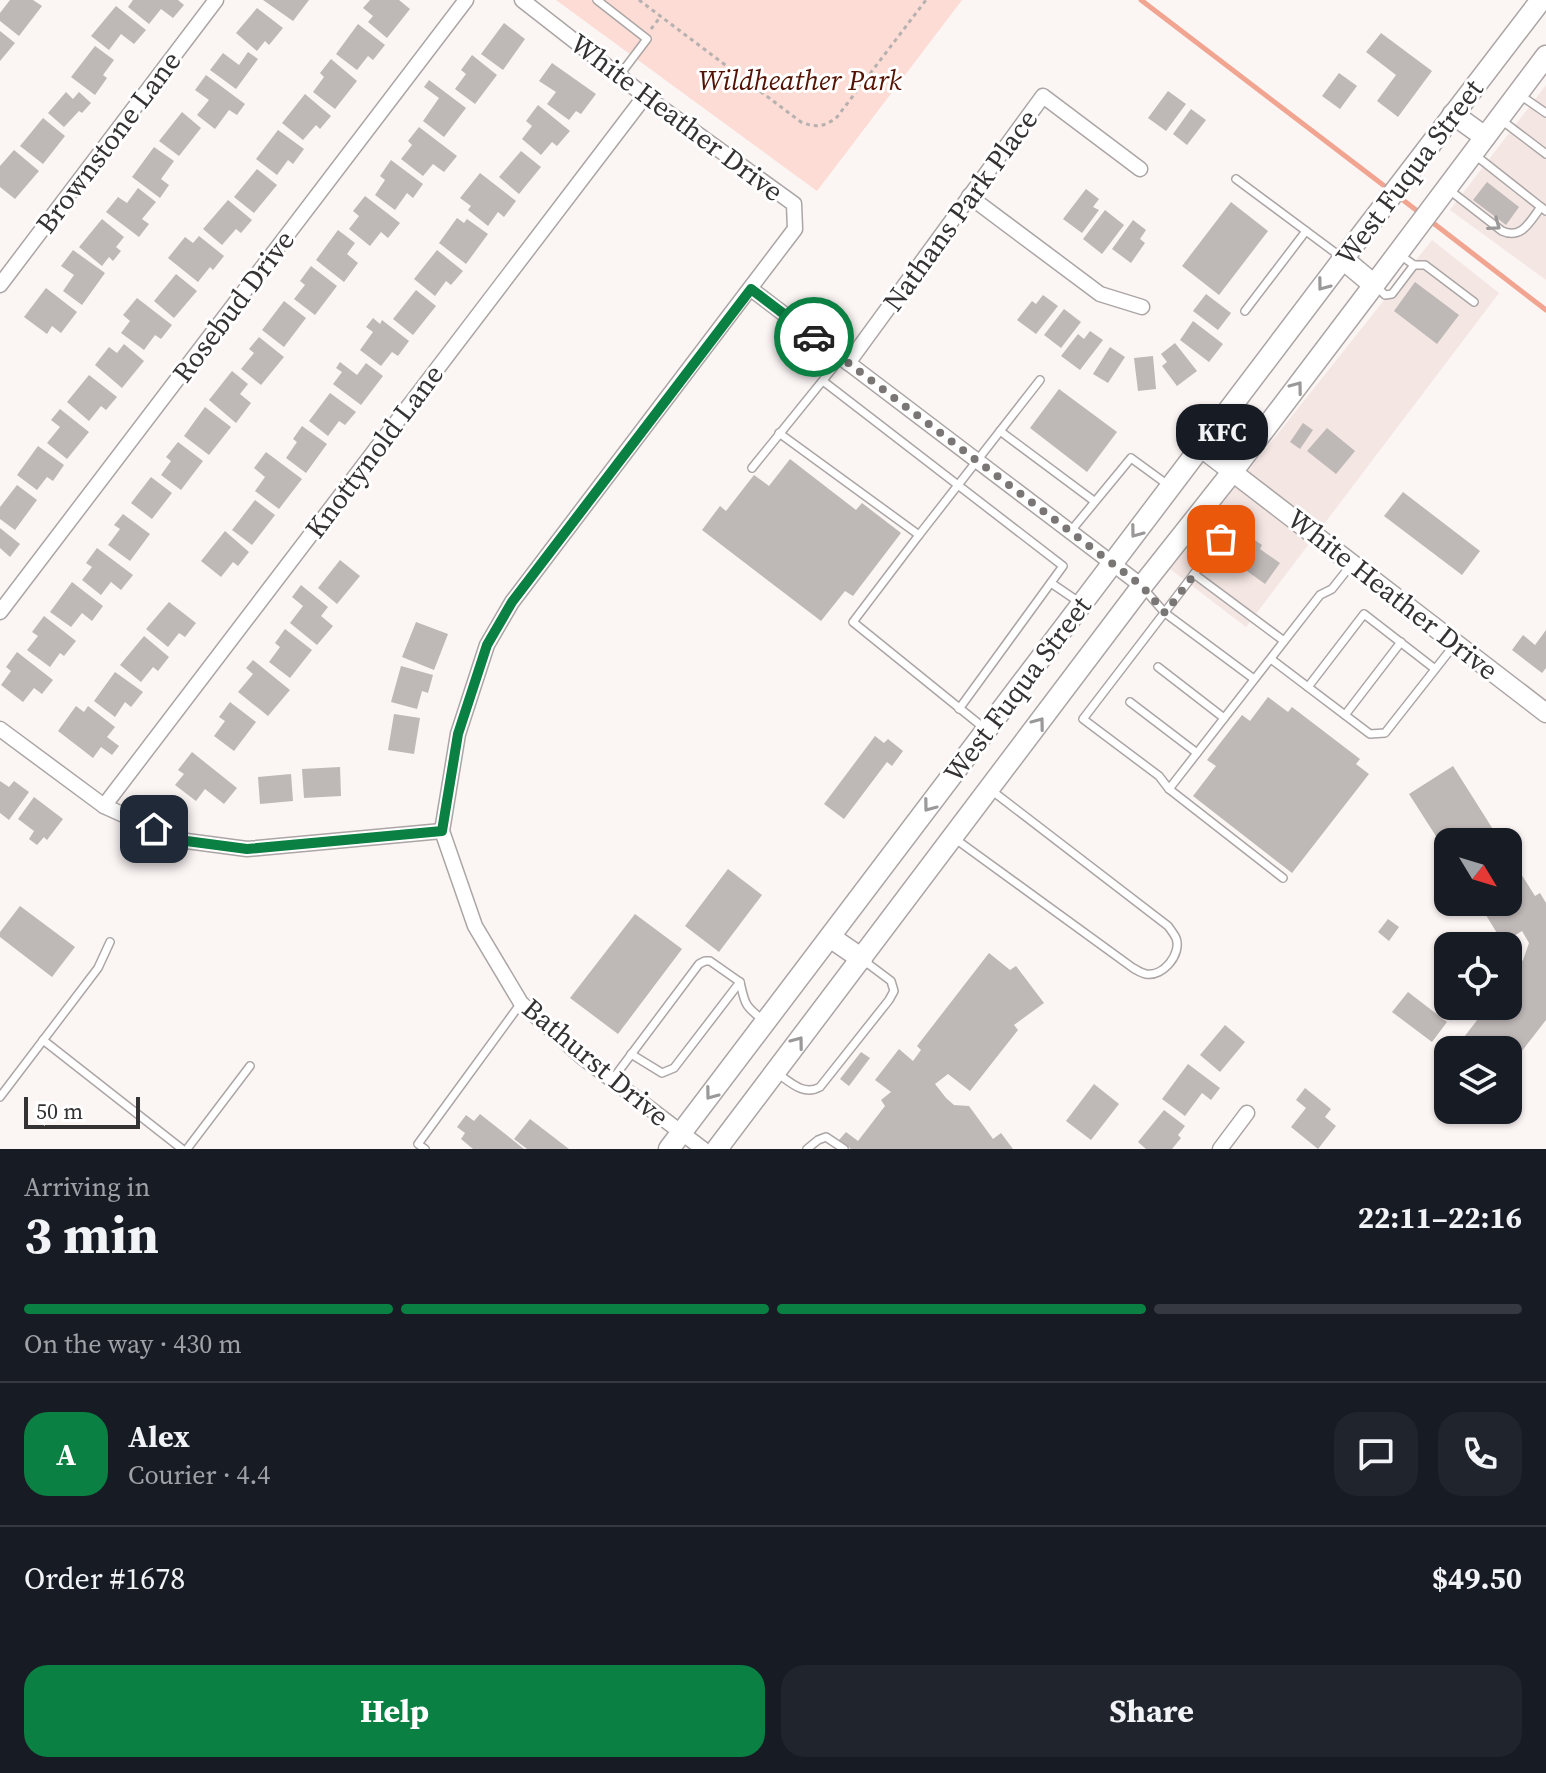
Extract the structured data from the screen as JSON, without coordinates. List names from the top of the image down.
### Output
{
  "streets": {
    "main road": ["West Fuqua Street"],
    "street": [
      "White Heather Drive",
      "Brownstone Lane",
      "Nathans Park Place",
      "Rosebud Drive",
      "Knottynold Lane",
      "Bathurst Drive"
    ]
  },
  "crossings": [
    ["White Heather Drive", "West Fuqua Street"],
    ["White Heather Drive", "Knottynold Lane"],
    ["West Fuqua Street", "Bathurst Drive"]
  ],
  "parks": ["Wildheather Park"],
  "places": ["KFC"],
  "scale_bar": "50 m",
  "north": "bottom right",
  "page": {
    "bubble": "KFC",
    "scale": "50 m",
    "heading": ["3 min", "Arriving in", "22:11–22:16"],
    "panel": [
      "Alex",
      "Courier · 4.4",
      "Order #1678",
      "$49.50"
    ],
    "bar": "On the way · 430 m",
    "round": "A",
    "buttons": ["Help", "Share"]
  }
}
